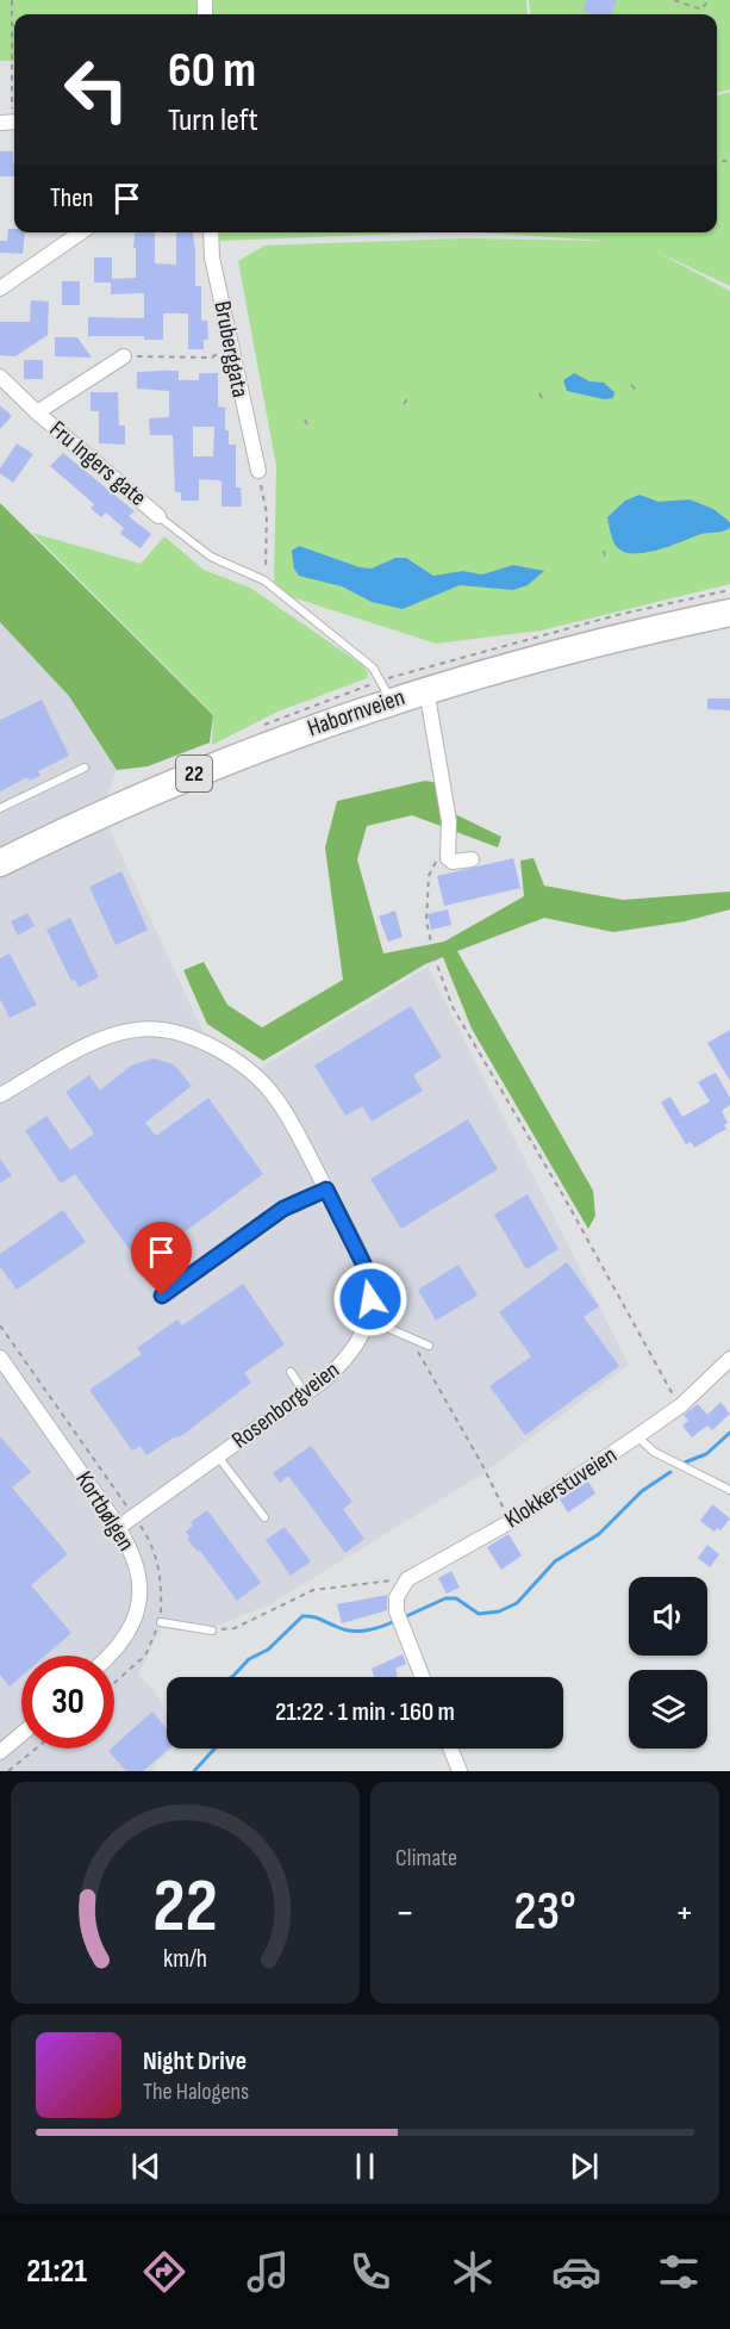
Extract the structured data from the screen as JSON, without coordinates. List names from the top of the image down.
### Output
{
  "streets": {
    "highway": ["Habornveien", "22"],
    "street": [
      "Bruberggata",
      "Fru Ingers gate",
      "Rosenborgveien",
      "Klokkerstuveien",
      "Kortbølgen"
    ]
  },
  "crossings": [
    ["Rosenborgveien", "Kortbølgen"]
  ],
  "page": {
    "turn": ["60 m", "Turn left"],
    "then": "Then",
    "limit": "30",
    "trip": "21:22 · 1 min · 160 m",
    "tile": "Climate",
    "heat": ["−", "23°", "+"],
    "song": ["Night Drive", "The Halogens"],
    "tabs": "21:21",
    "gauge": ["22", "km/h"]
  }
}
